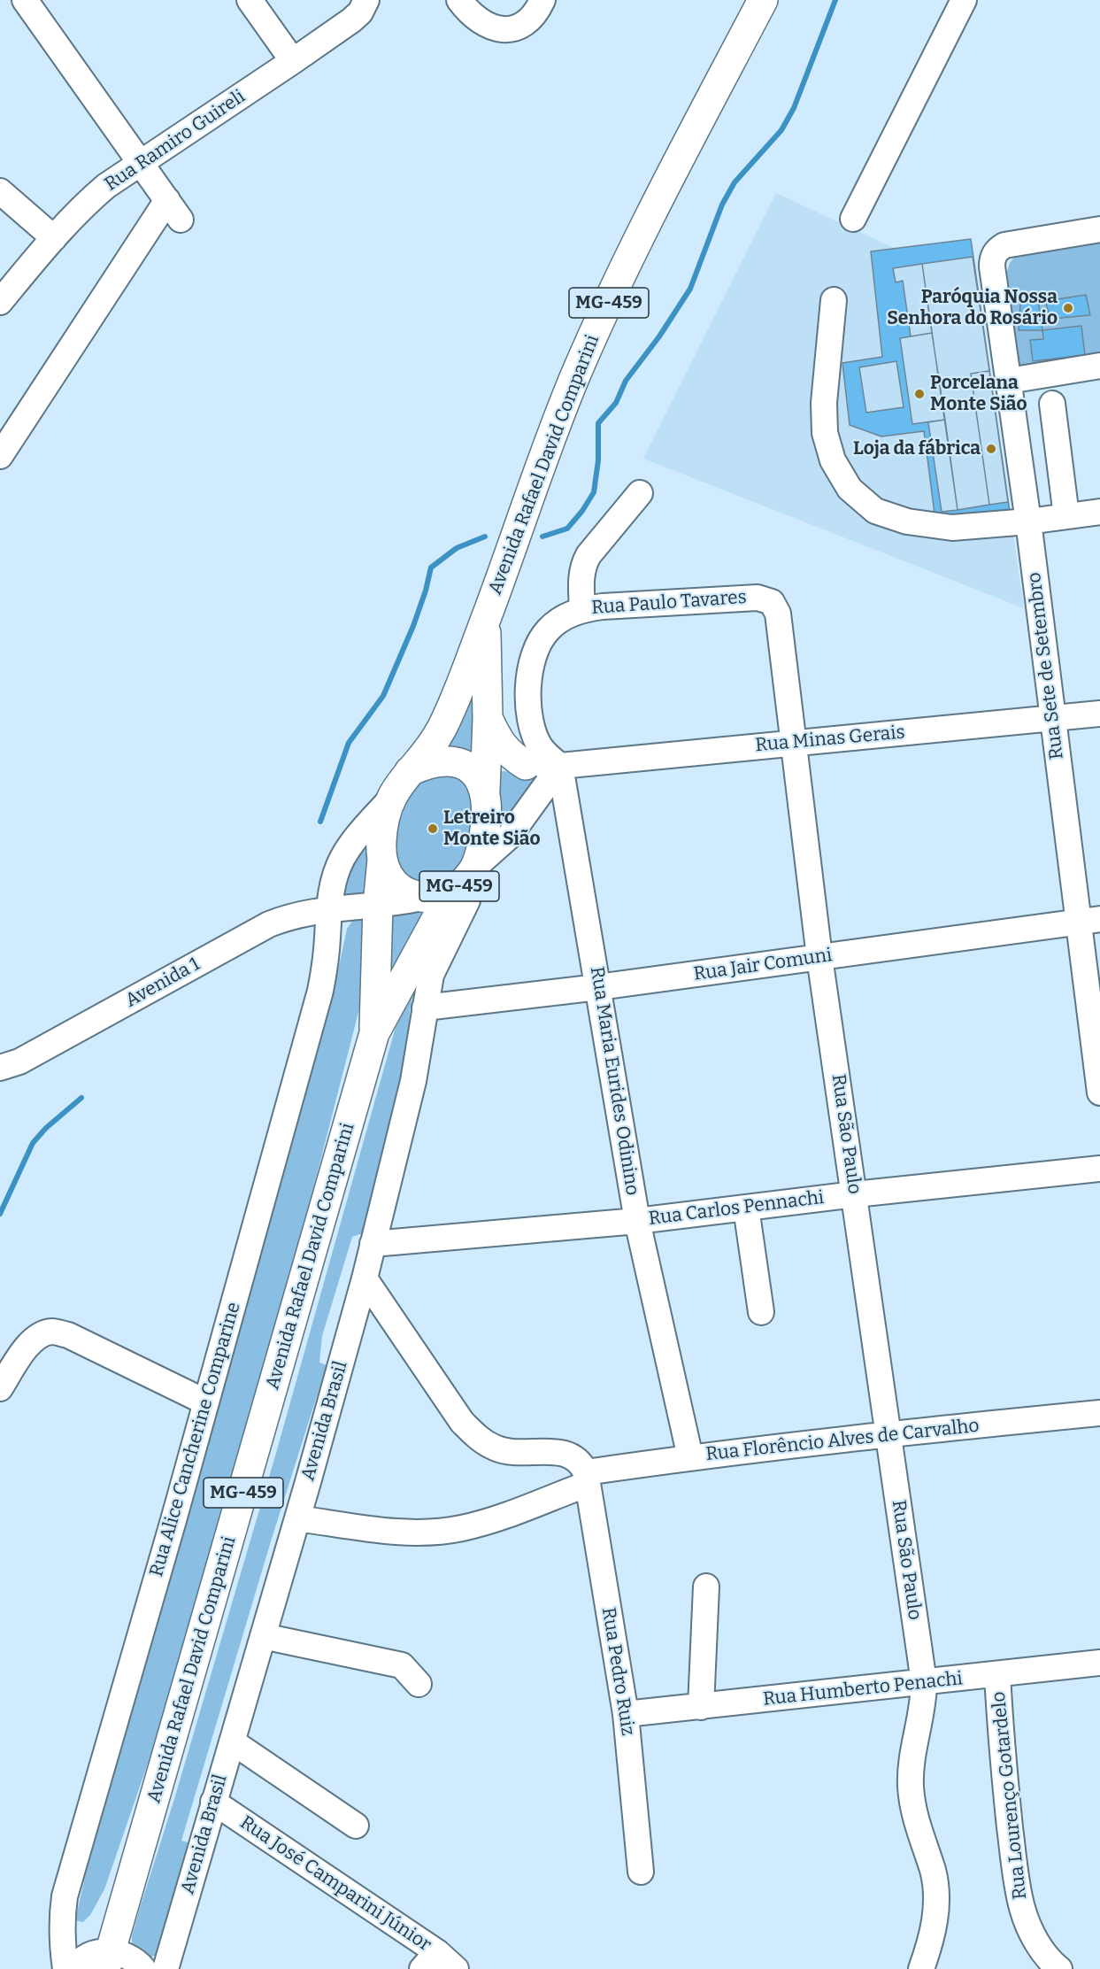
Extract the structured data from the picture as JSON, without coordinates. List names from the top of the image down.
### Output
{
  "streets": {
    "main road": ["MG-459", "Avenida Rafael David Comparini"],
    "street": [
      "Rua Ramiro Guireli",
      "Rua Paulo Tavares",
      "Rua Sete de Setembro",
      "Rua Minas Gerais",
      "Rua Jair Comuni",
      "Avenida 1",
      "Rua Maria Eurides Odinino",
      "Rua São Paulo",
      "Rua Carlos Pennachi",
      "Avenida Brasil",
      "Rua Alice Cancherine Comparine",
      "Rua Florêncio Alves de Carvalho",
      "Rua Pedro Ruiz",
      "Rua Humberto Penachi",
      "Rua Lourenço Gotardelo",
      "Rua José Camparini Júnior"
    ]
  },
  "crossings": [
    ["MG-459", "Avenida Rafael David Comparini"],
    ["MG-459", "Rua Minas Gerais"],
    ["MG-459", "Avenida 1"],
    ["MG-459", "Avenida Brasil"],
    ["MG-459", "Rua Alice Cancherine Comparine"],
    ["Avenida Rafael David Comparini", "Rua Minas Gerais"],
    ["Avenida Rafael David Comparini", "Avenida 1"],
    ["Avenida Rafael David Comparini", "Avenida Brasil"],
    ["Avenida Rafael David Comparini", "Rua Alice Cancherine Comparine"],
    ["Rua Paulo Tavares", "Rua Minas Gerais"],
    ["Rua Paulo Tavares", "Rua Maria Eurides Odinino"],
    ["Rua Paulo Tavares", "Rua São Paulo"],
    ["Rua Sete de Setembro", "Rua Minas Gerais"],
    ["Rua Sete de Setembro", "Rua Jair Comuni"],
    ["Rua Minas Gerais", "Avenida 1"],
    ["Rua Minas Gerais", "Rua Maria Eurides Odinino"],
    ["Rua Minas Gerais", "Rua São Paulo"],
    ["Rua Minas Gerais", "Avenida Brasil"],
    ["Rua Minas Gerais", "Rua Alice Cancherine Comparine"],
    ["Rua Jair Comuni", "Rua Maria Eurides Odinino"],
    ["Rua Jair Comuni", "Rua São Paulo"],
    ["Rua Jair Comuni", "Avenida Brasil"],
    ["Avenida 1", "Avenida Brasil"],
    ["Avenida 1", "Rua Alice Cancherine Comparine"],
    ["Rua Maria Eurides Odinino", "Rua Carlos Pennachi"],
    ["Rua Maria Eurides Odinino", "Rua Florêncio Alves de Carvalho"],
    ["Rua São Paulo", "Rua Carlos Pennachi"],
    ["Rua São Paulo", "Rua Florêncio Alves de Carvalho"],
    ["Rua São Paulo", "Rua Humberto Penachi"],
    ["Rua Carlos Pennachi", "Avenida Brasil"],
    ["Avenida Brasil", "Rua Alice Cancherine Comparine"],
    ["Avenida Brasil", "Rua Florêncio Alves de Carvalho"],
    ["Avenida Brasil", "Rua José Camparini Júnior"],
    ["Rua Florêncio Alves de Carvalho", "Rua Pedro Ruiz"],
    ["Rua Pedro Ruiz", "Rua Humberto Penachi"],
    ["Rua Humberto Penachi", "Rua Lourenço Gotardelo"]
  ],
  "places": [
    "Paróquia Nossa Senhora do Rosário",
    "Porcelana Monte Sião",
    "Loja da fábrica",
    "Letreiro Monte Sião"
  ]
}
